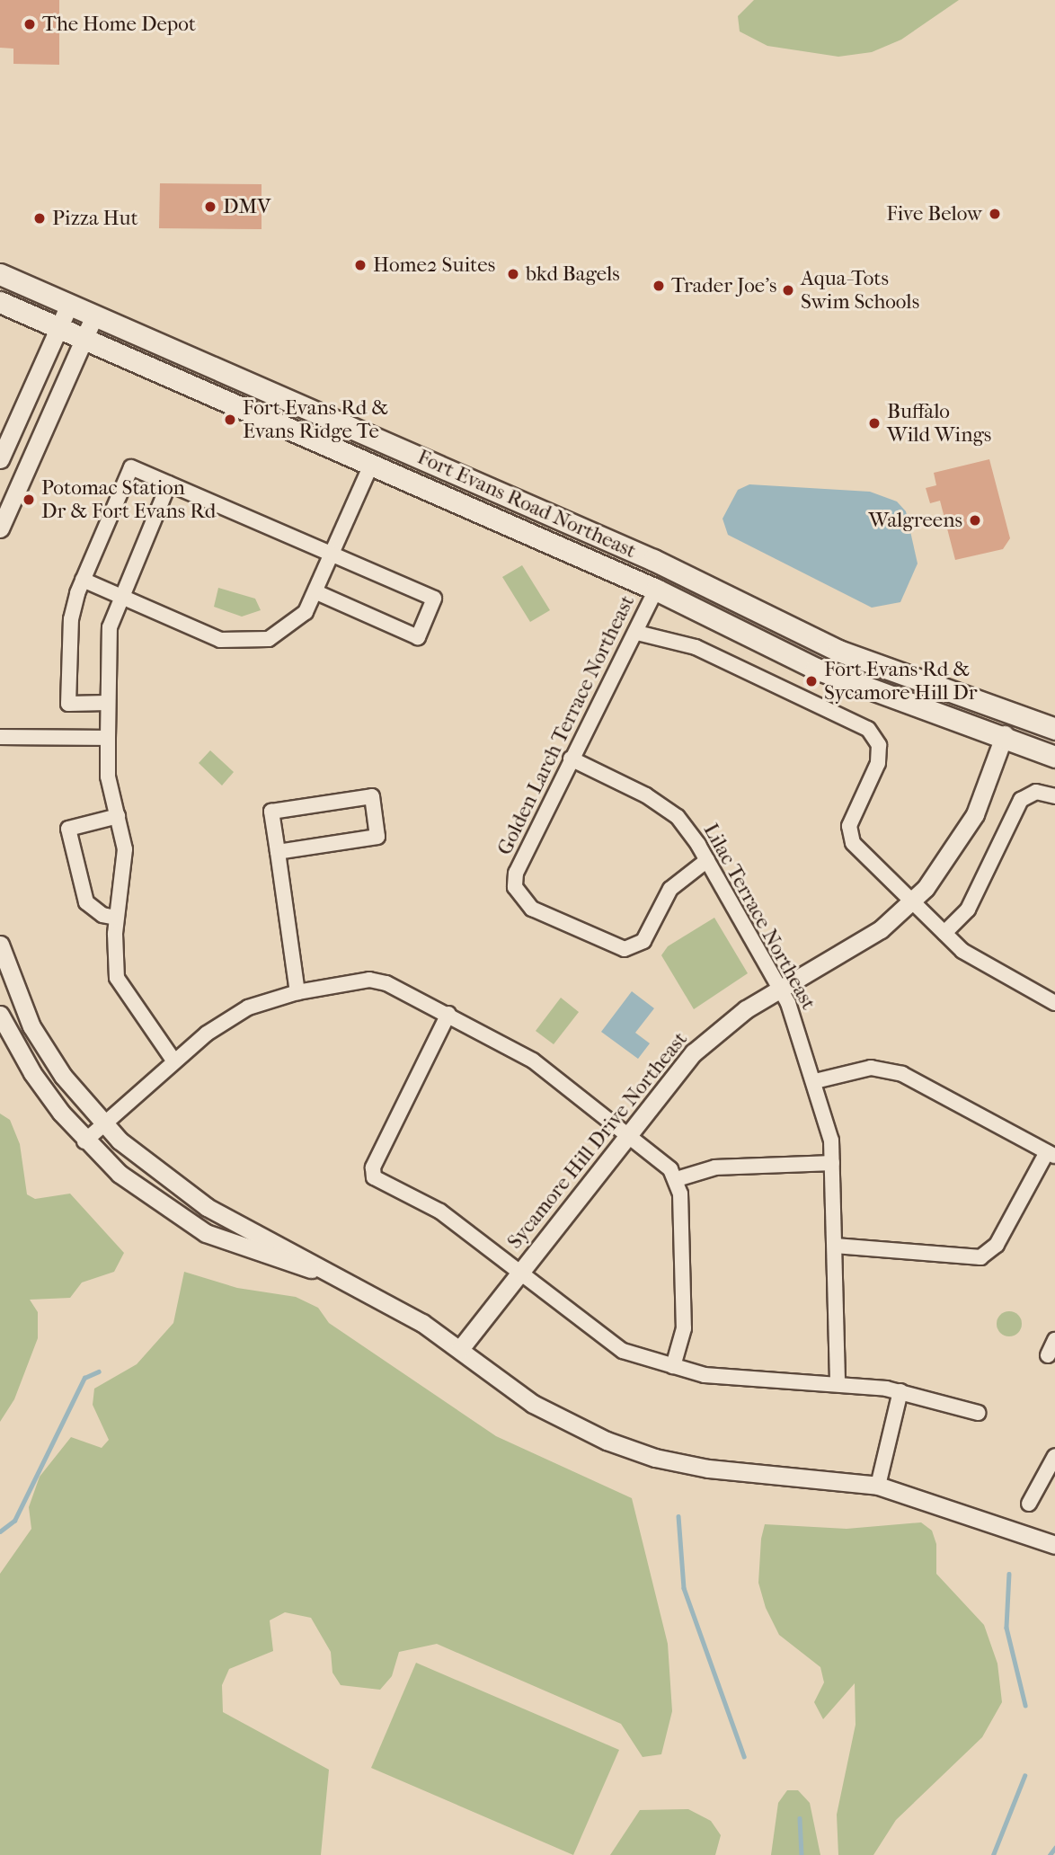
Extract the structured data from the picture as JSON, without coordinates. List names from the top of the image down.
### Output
{
  "streets": {
    "main road": ["Fort Evans Road Northeast"],
    "street": ["Golden Larch Terrace Northeast", "Lilac Terrace Northeast", "Sycamore Hill Drive Northeast"]
  },
  "crossings": [
    ["Fort Evans Road Northeast", "Golden Larch Terrace Northeast"],
    ["Fort Evans Road Northeast", "Sycamore Hill Drive Northeast"],
    ["Golden Larch Terrace Northeast", "Lilac Terrace Northeast"],
    ["Lilac Terrace Northeast", "Sycamore Hill Drive Northeast"]
  ],
  "places": [
    "The Home Depot",
    "DMV",
    "Five Below",
    "Pizza Hut",
    "Home2 Suites",
    "bkd Bagels",
    "Trader Joe's",
    "Aqua-Tots Swim Schools",
    "Fort Evans Rd & Evans Ridge Te",
    "Buffalo Wild Wings",
    "Potomac Station Dr & Fort Evans Rd",
    "Walgreens",
    "Fort Evans Rd & Sycamore Hill Dr"
  ]
}
